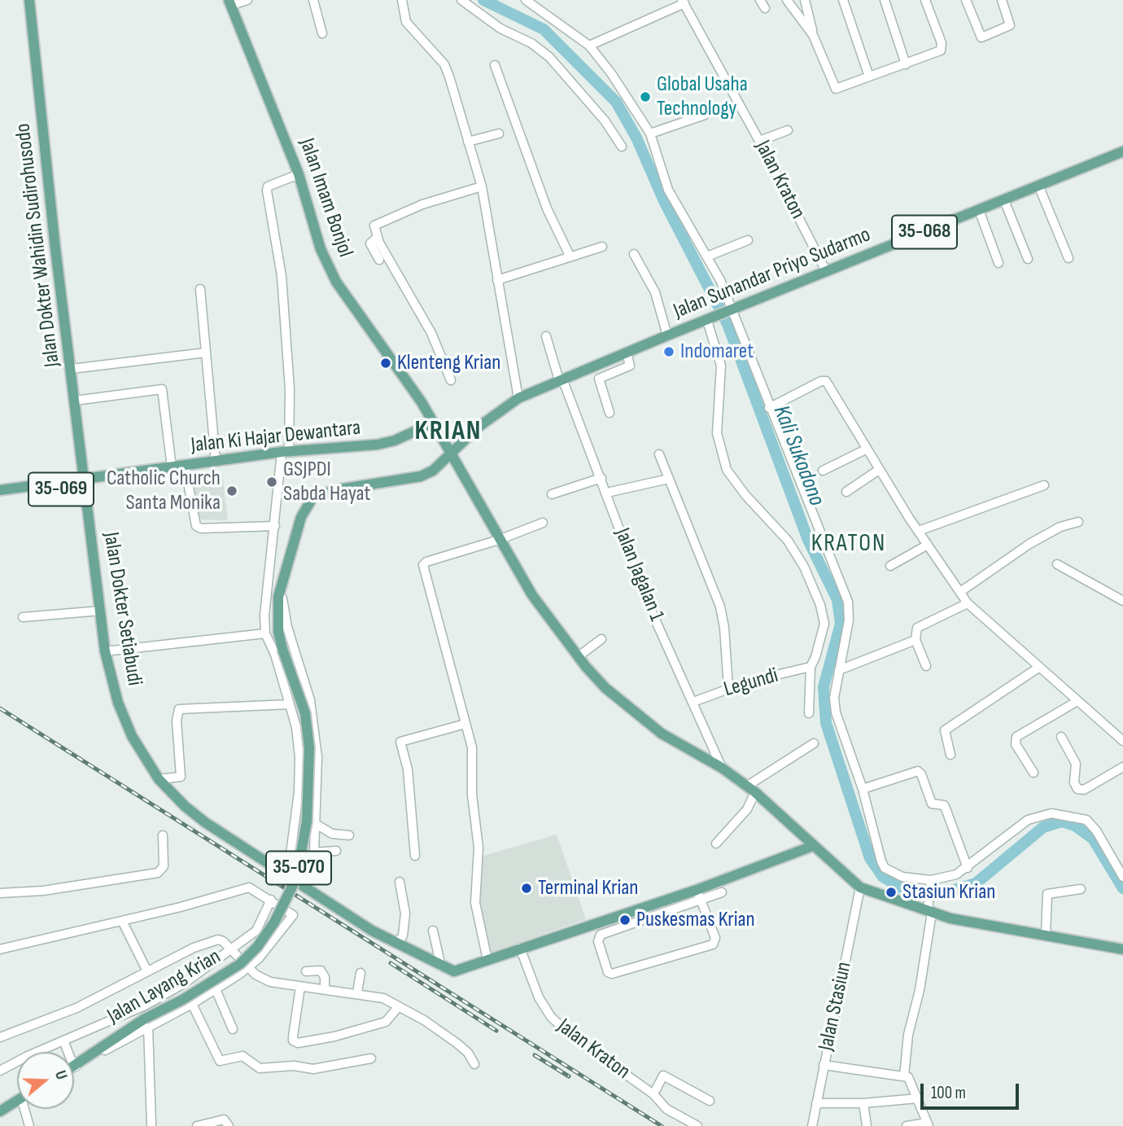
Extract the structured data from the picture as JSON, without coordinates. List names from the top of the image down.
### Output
{
  "streets": {
    "main road": [
      "Jalan Imam Bonjol",
      "35-068",
      "Jalan Dokter Wahidin Sudirohusodo",
      "Jalan Sunandar Priyo Sudarmo",
      "Jalan Ki Hajar Dewantara",
      "35-069",
      "Jalan Dokter Setiabudi",
      "35-070",
      "Jalan Layang Krian"
    ],
    "street": [
      "Jalan Kraton",
      "Jalan Jagalan 1",
      "Legundi",
      "Jalan Stasiun"
    ]
  },
  "crossings": [
    ["Jalan Kraton", "Jalan Sunandar Priyo Sudarmo"],
    ["Jalan Kraton", "Jalan Dokter Setiabudi"],
    ["Jalan Imam Bonjol", "Jalan Sunandar Priyo Sudarmo"],
    ["Jalan Imam Bonjol", "Jalan Ki Hajar Dewantara"],
    ["Jalan Imam Bonjol", "Jalan Jagalan 1"],
    ["Jalan Imam Bonjol", "Jalan Dokter Setiabudi"],
    ["Jalan Imam Bonjol", "35-070"],
    ["Jalan Imam Bonjol", "Jalan Stasiun"],
    ["Jalan Dokter Wahidin Sudirohusodo", "Jalan Ki Hajar Dewantara"],
    ["Jalan Dokter Wahidin Sudirohusodo", "Jalan Dokter Setiabudi"],
    ["Jalan Sunandar Priyo Sudarmo", "Jalan Jagalan 1"],
    ["Jalan Sunandar Priyo Sudarmo", "35-070"],
    ["Jalan Ki Hajar Dewantara", "Jalan Dokter Setiabudi"],
    ["Jalan Jagalan 1", "Legundi"],
    ["35-070", "Jalan Layang Krian"]
  ],
  "districts": ["KRIAN", "KRATON"],
  "water": ["Kali Sukodono"],
  "places": [
    "Global Usaha Technology",
    "Indomaret",
    "Klenteng Krian",
    "GSJPDI Sabda Hayat",
    "Catholic Church Santa Monika",
    "Terminal Krian",
    "Stasiun Krian",
    "Puskesmas Krian"
  ],
  "scale_bar": "100 m",
  "north": "right"
}
